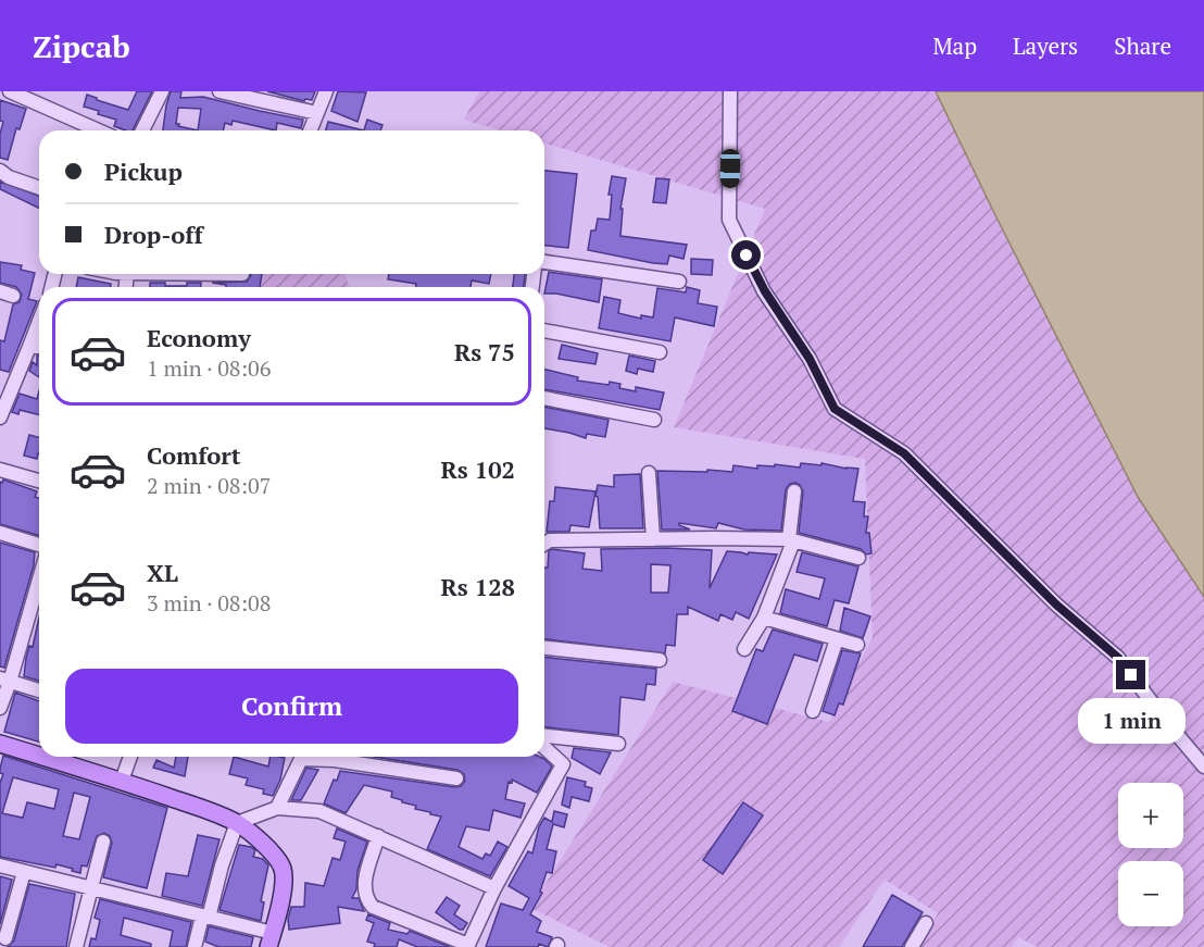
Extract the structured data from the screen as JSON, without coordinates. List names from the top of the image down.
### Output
{
  "page": {
    "header": "Zipcab",
    "nav": ["Map", "Layers", "Share"],
    "banner": ["Pickup", "Drop-off"],
    "list": [
      {
        "name": "Economy",
        "note": "1 min · 08:06",
        "value": "Rs 75"
      },
      {
        "name": "Comfort",
        "note": "2 min · 08:07",
        "value": "Rs 102"
      },
      {
        "name": "XL",
        "note": "3 min · 08:08",
        "value": "Rs 128"
      }
    ],
    "buttons": "Confirm",
    "bubble": "1 min",
    "map_buttons": ["+", "−"]
  }
}
